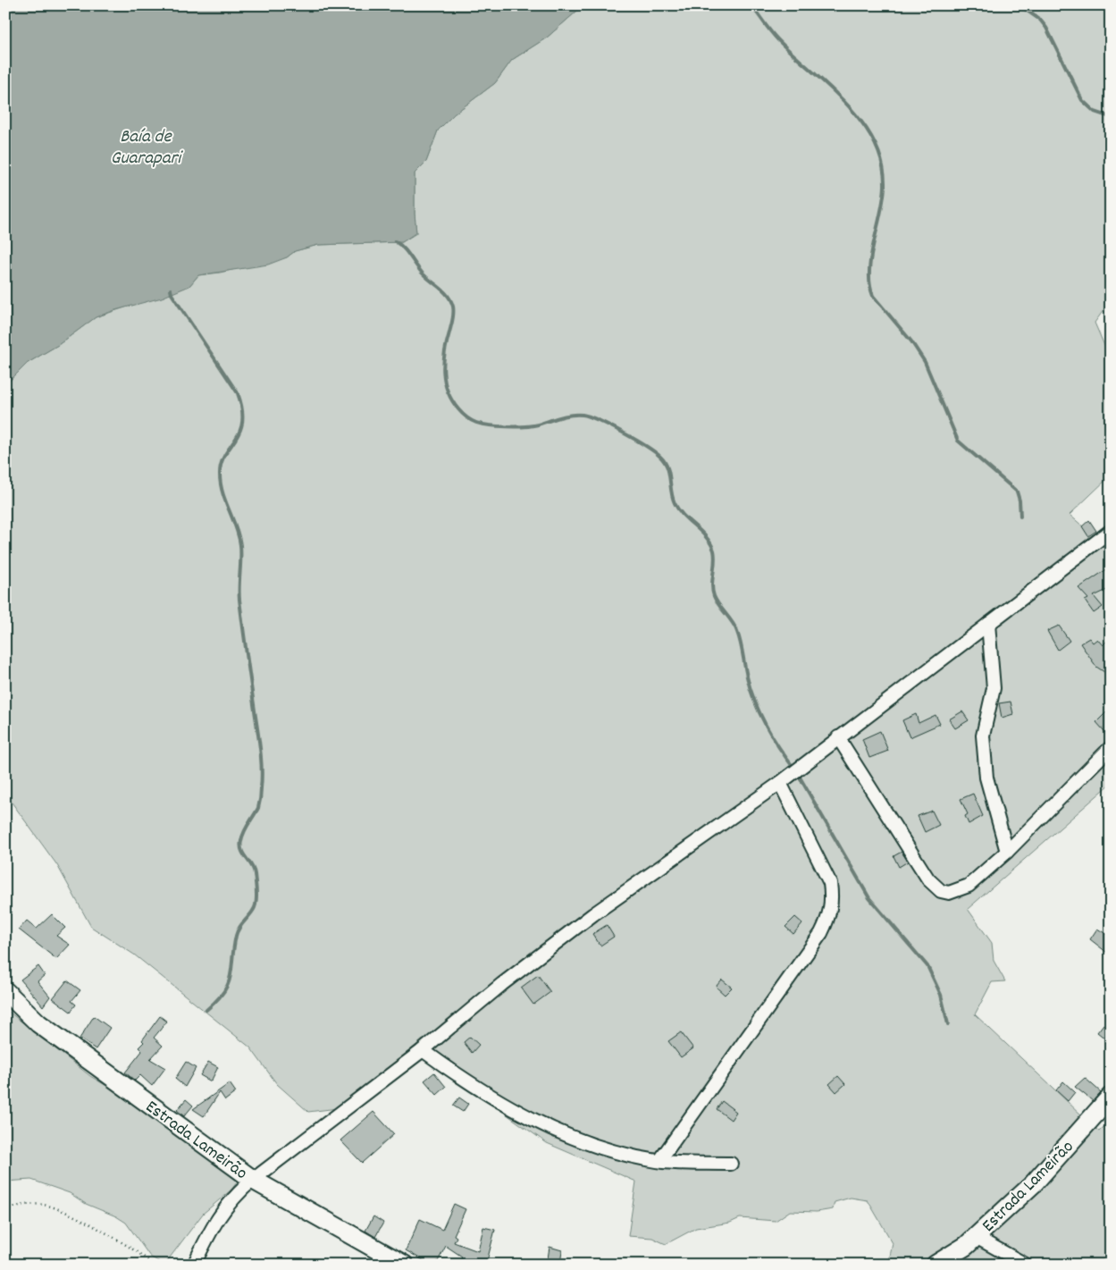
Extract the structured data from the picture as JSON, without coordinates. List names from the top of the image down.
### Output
{
  "streets": {
    "street": ["Estrada Lameirão"]
  },
  "water": ["Baía de Guarapari"]
}
